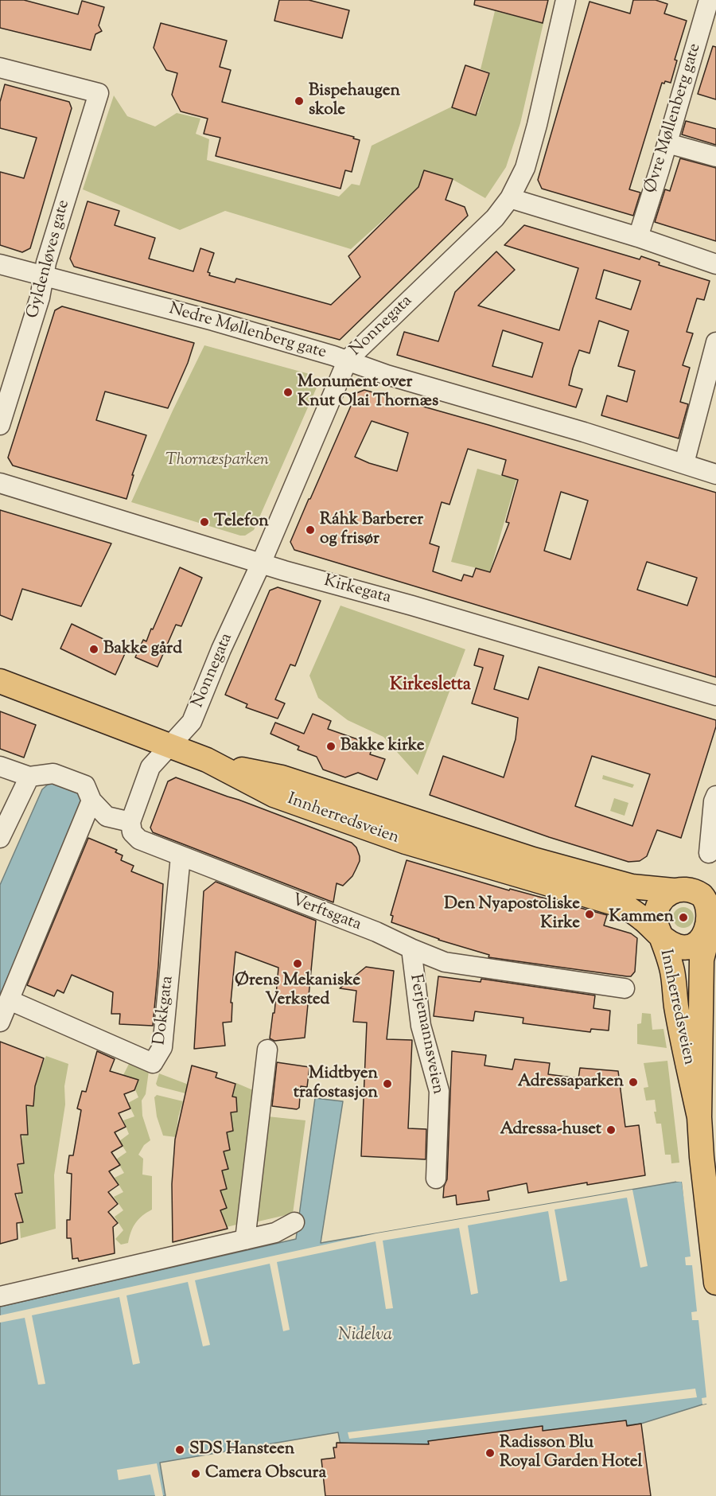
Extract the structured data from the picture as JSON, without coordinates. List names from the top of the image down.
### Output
{
  "streets": {
    "main road": ["Innherredsveien"],
    "street": [
      "Øvre Møllenberg gate",
      "Gyldenløves gate",
      "Nonnegata",
      "Nedre Møllenberg gate",
      "Kirkegata",
      "Verftsgata",
      "Dokkgata",
      "Ferjemannsveien"
    ]
  },
  "crossings": [
    ["Gyldenløves gate", "Nedre Møllenberg gate"],
    ["Nonnegata", "Nedre Møllenberg gate"],
    ["Nonnegata", "Kirkegata"],
    ["Nonnegata", "Innherredsveien"],
    ["Verftsgata", "Dokkgata"],
    ["Verftsgata", "Ferjemannsveien"]
  ],
  "districts": ["Kirkesletta"],
  "water": ["Nidelva"],
  "parks": ["Thornæsparken"],
  "places": [
    "Bispehaugen skole",
    "Monument over Knut Olai Thornæs",
    "Telefon",
    "Ráhk Barberer og frisør",
    "Bakke gård",
    "Bakke kirke",
    "Den Nyapostoliske Kirke",
    "Kammen",
    "Ørens Mekaniske Verksted",
    "Adressaparken",
    "Midtbyen trafostasjon",
    "Adressa-huset",
    "SDS Hansteen",
    "Radisson Blu Royal Garden Hotel",
    "Camera Obscura"
  ]
}
